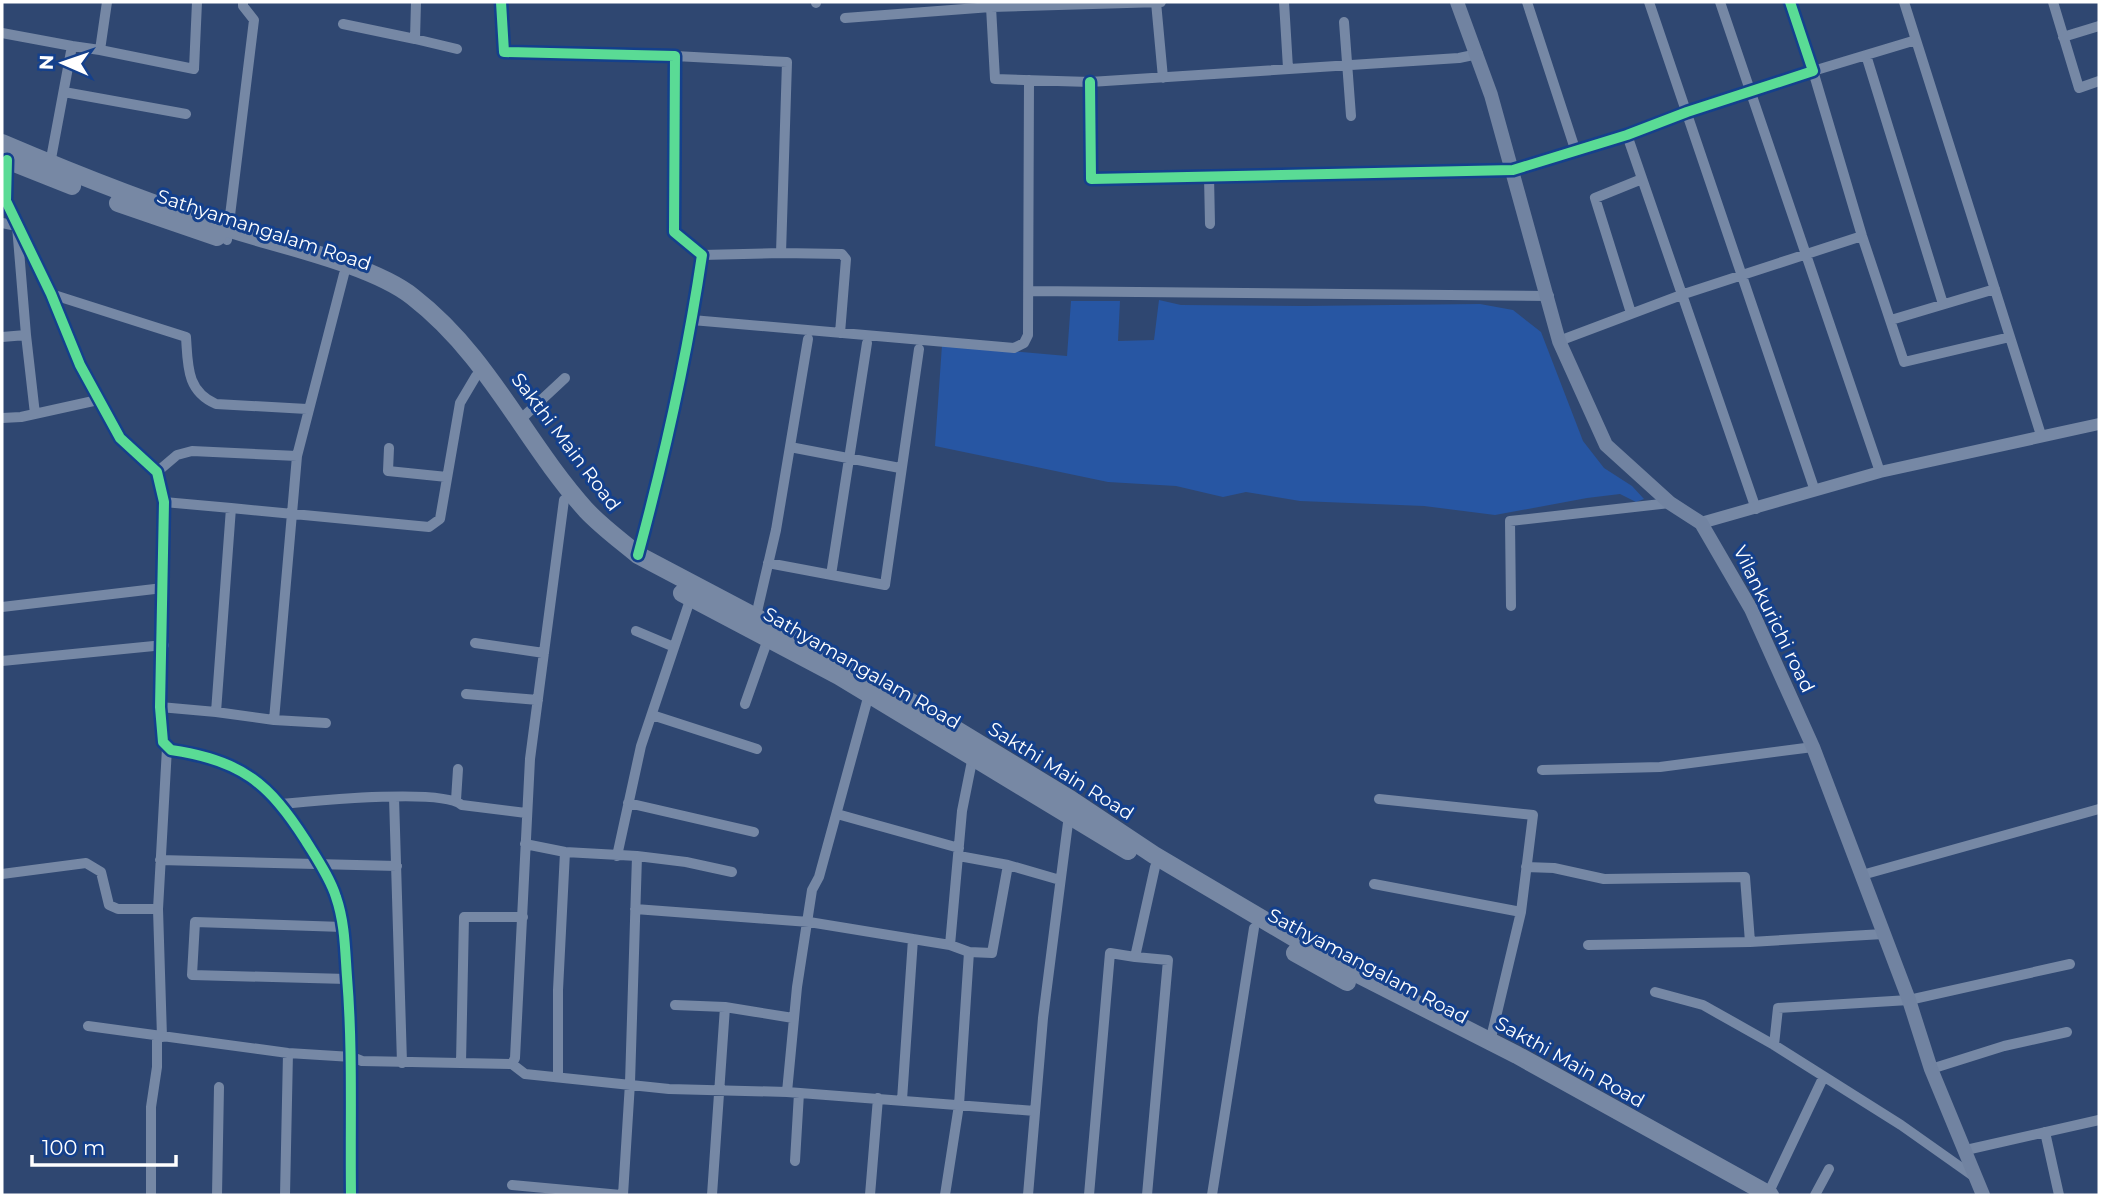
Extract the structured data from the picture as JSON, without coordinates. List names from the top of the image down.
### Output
{
  "streets": {
    "highway": ["Sathyamangalam Road", "Sakthi Main Road"],
    "main road": ["Vilankurichi road"]
  },
  "crossings": [
    ["Sathyamangalam Road", "Sakthi Main Road"]
  ],
  "scale_bar": "100 m",
  "north": "left"
}
